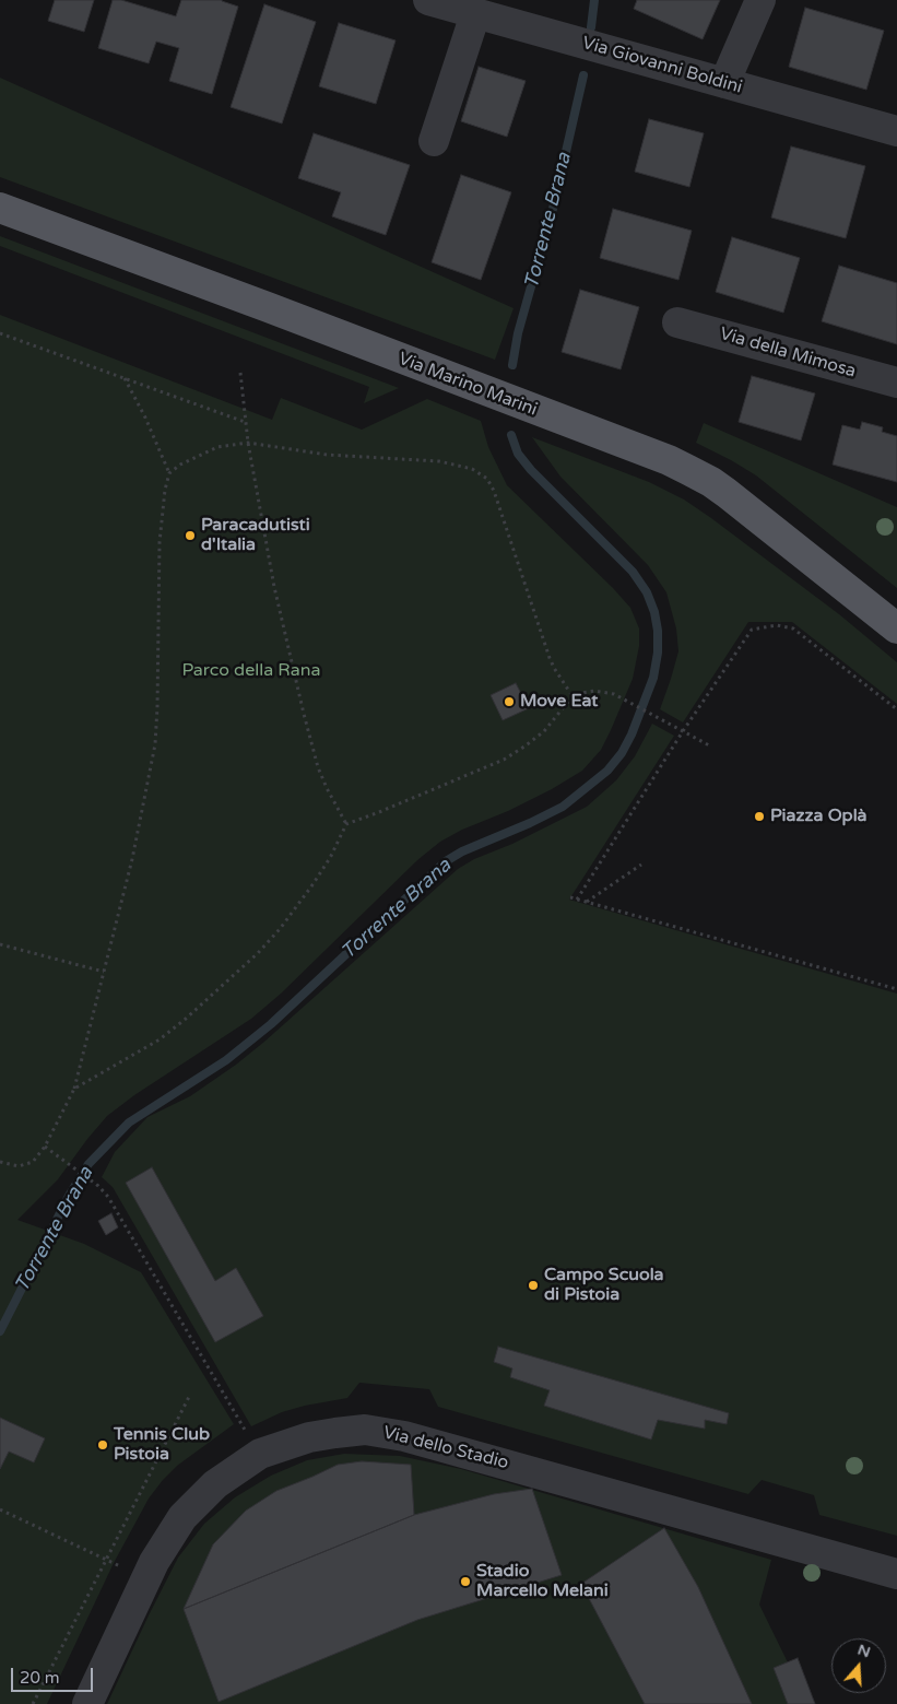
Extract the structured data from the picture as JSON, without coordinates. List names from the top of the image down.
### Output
{
  "streets": {
    "main road": ["Via Marino Marini"],
    "street": ["Via Giovanni Boldini", "Via della Mimosa", "Via dello Stadio"]
  },
  "water": ["Torrente Brana"],
  "parks": ["Parco della Rana"],
  "places": [
    "Paracadutisti d'Italia",
    "Move Eat",
    "Piazza Oplà",
    "Campo Scuola di Pistoia",
    "Tennis Club Pistoia",
    "Stadio Marcello Melani"
  ],
  "scale_bar": "20 m",
  "north": "top"
}
